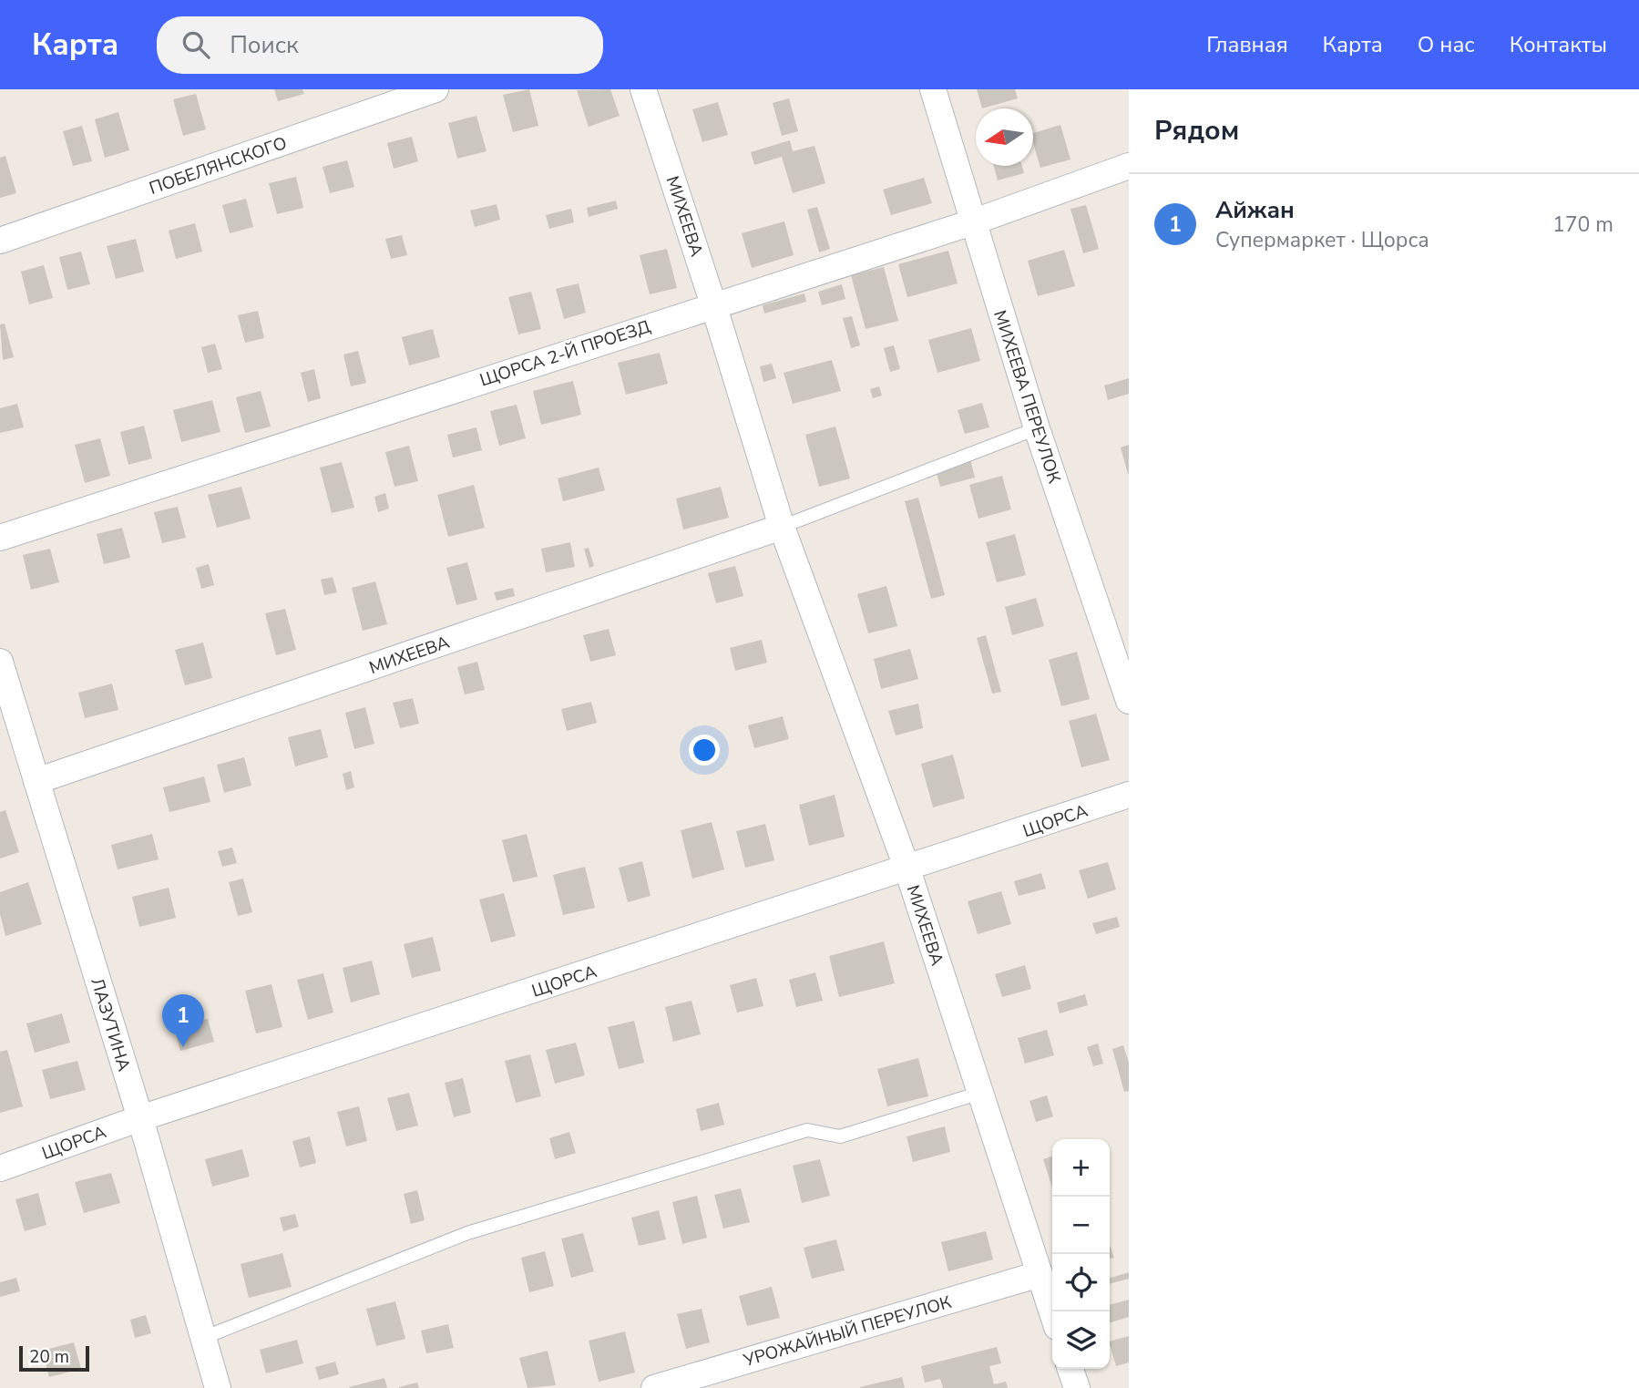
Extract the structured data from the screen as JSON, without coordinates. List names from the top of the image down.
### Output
{
  "streets": {
    "street": [
      "ПОБЕЛЯНСКОГО",
      "МИХЕЕВА",
      "ЩОРСА 2-Й ПРОЕЗД",
      "МИХЕЕВА ПЕРЕУЛОК",
      "ЩОРСА",
      "ЛАЗУТИНА",
      "УРОЖАЙНЫЙ ПЕРЕУЛОК"
    ]
  },
  "crossings": [
    ["МИХЕЕВА", "ЩОРСА 2-Й ПРОЕЗД"],
    ["МИХЕЕВА", "ЩОРСА"],
    ["МИХЕЕВА", "ЛАЗУТИНА"],
    ["МИХЕЕВА", "УРОЖАЙНЫЙ ПЕРЕУЛОК"],
    ["ЩОРСА 2-Й ПРОЕЗД", "МИХЕЕВА ПЕРЕУЛОК"],
    ["ЩОРСА", "ЛАЗУТИНА"]
  ],
  "scale_bar": "20 m",
  "north": "left",
  "page": {
    "header": "Карта",
    "search": "Поиск",
    "nav": [
      "Главная",
      "Карта",
      "О нас",
      "Контакты"
    ],
    "heading": "Рядом",
    "list": [
      {
        "mark": "1",
        "name": "Айжан",
        "note": "Супермаркет · Щорса",
        "value": "170 m"
      }
    ],
    "pins": "1",
    "map_buttons": ["+", "−"],
    "scale": "20 m"
  }
}
